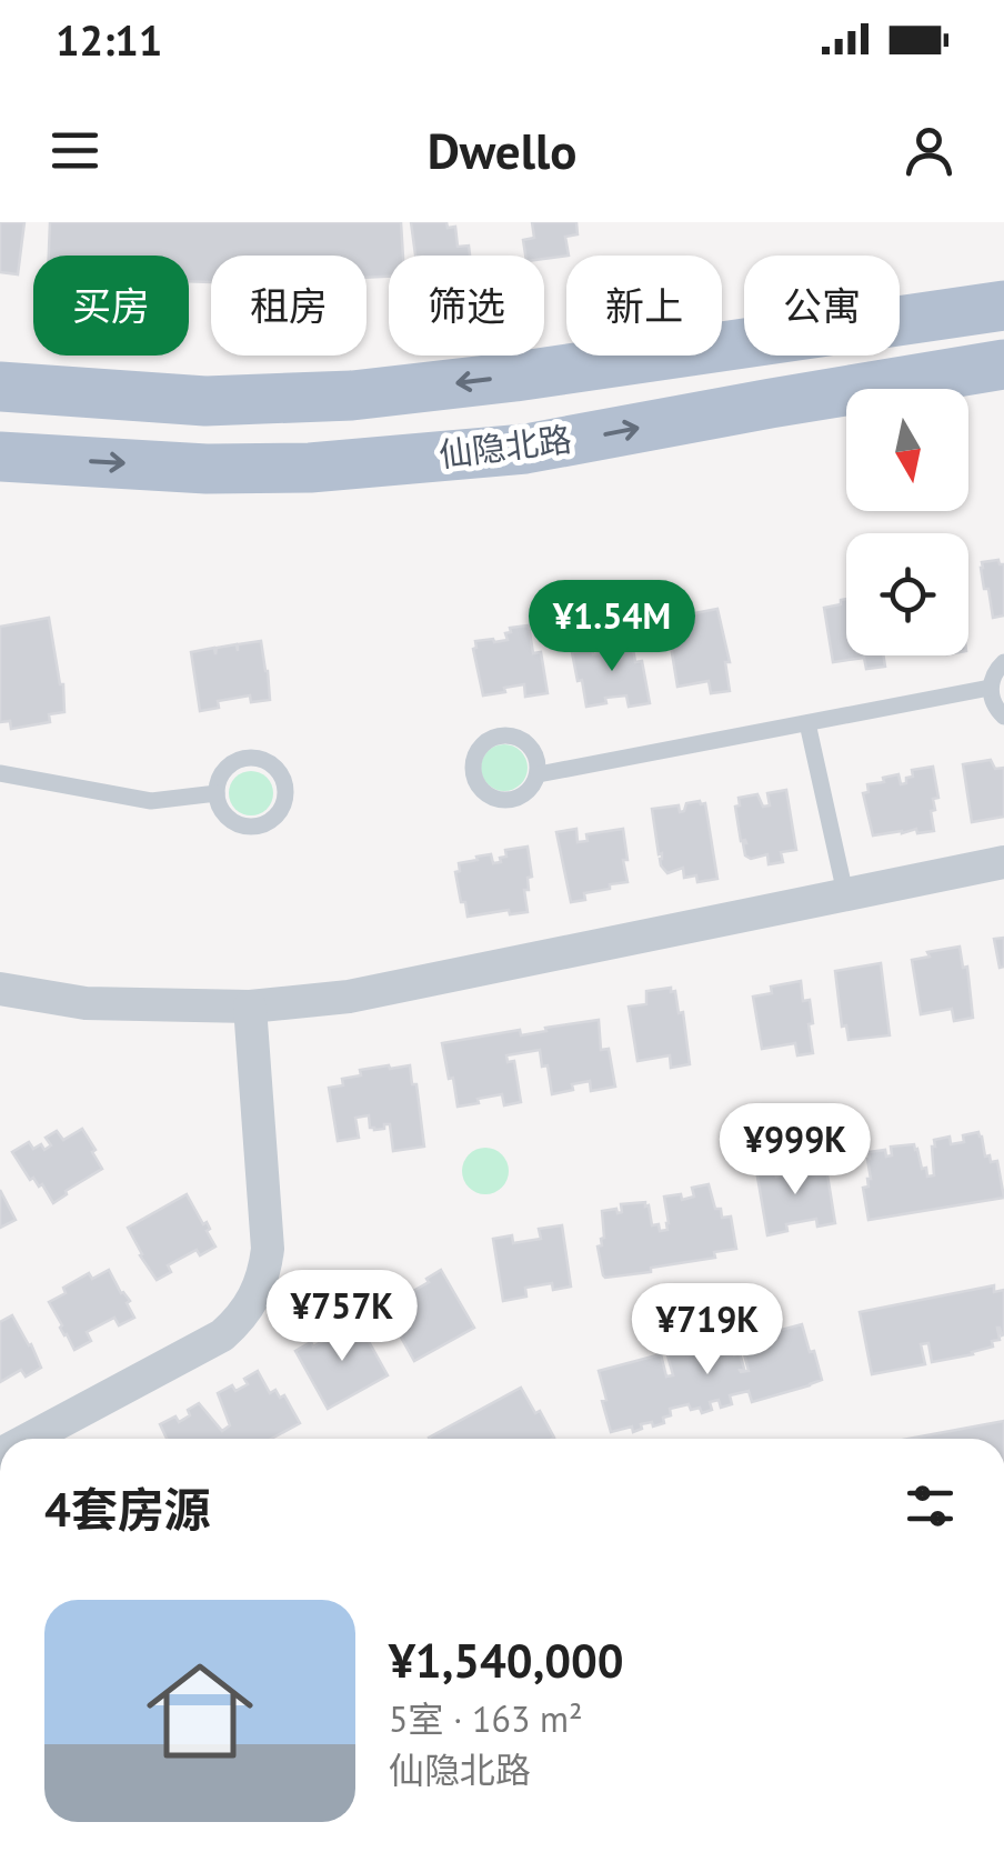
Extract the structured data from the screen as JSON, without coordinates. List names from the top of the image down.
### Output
{
  "streets": {
    "main road": ["仙隐北路"]
  },
  "north": "bottom",
  "page": {
    "status": "12:11",
    "header": "Dwello",
    "chip": [
      "买房",
      "租房",
      "筛选",
      "新上",
      "公寓"
    ],
    "price": [
      "¥1.54M",
      "¥999K",
      "¥757K",
      "¥719K"
    ],
    "heading": "4套房源",
    "list": [
      {
        "name": "¥1,540,000",
        "note": "5室 · 163 m² · 仙隐北路"
      }
    ]
  }
}
